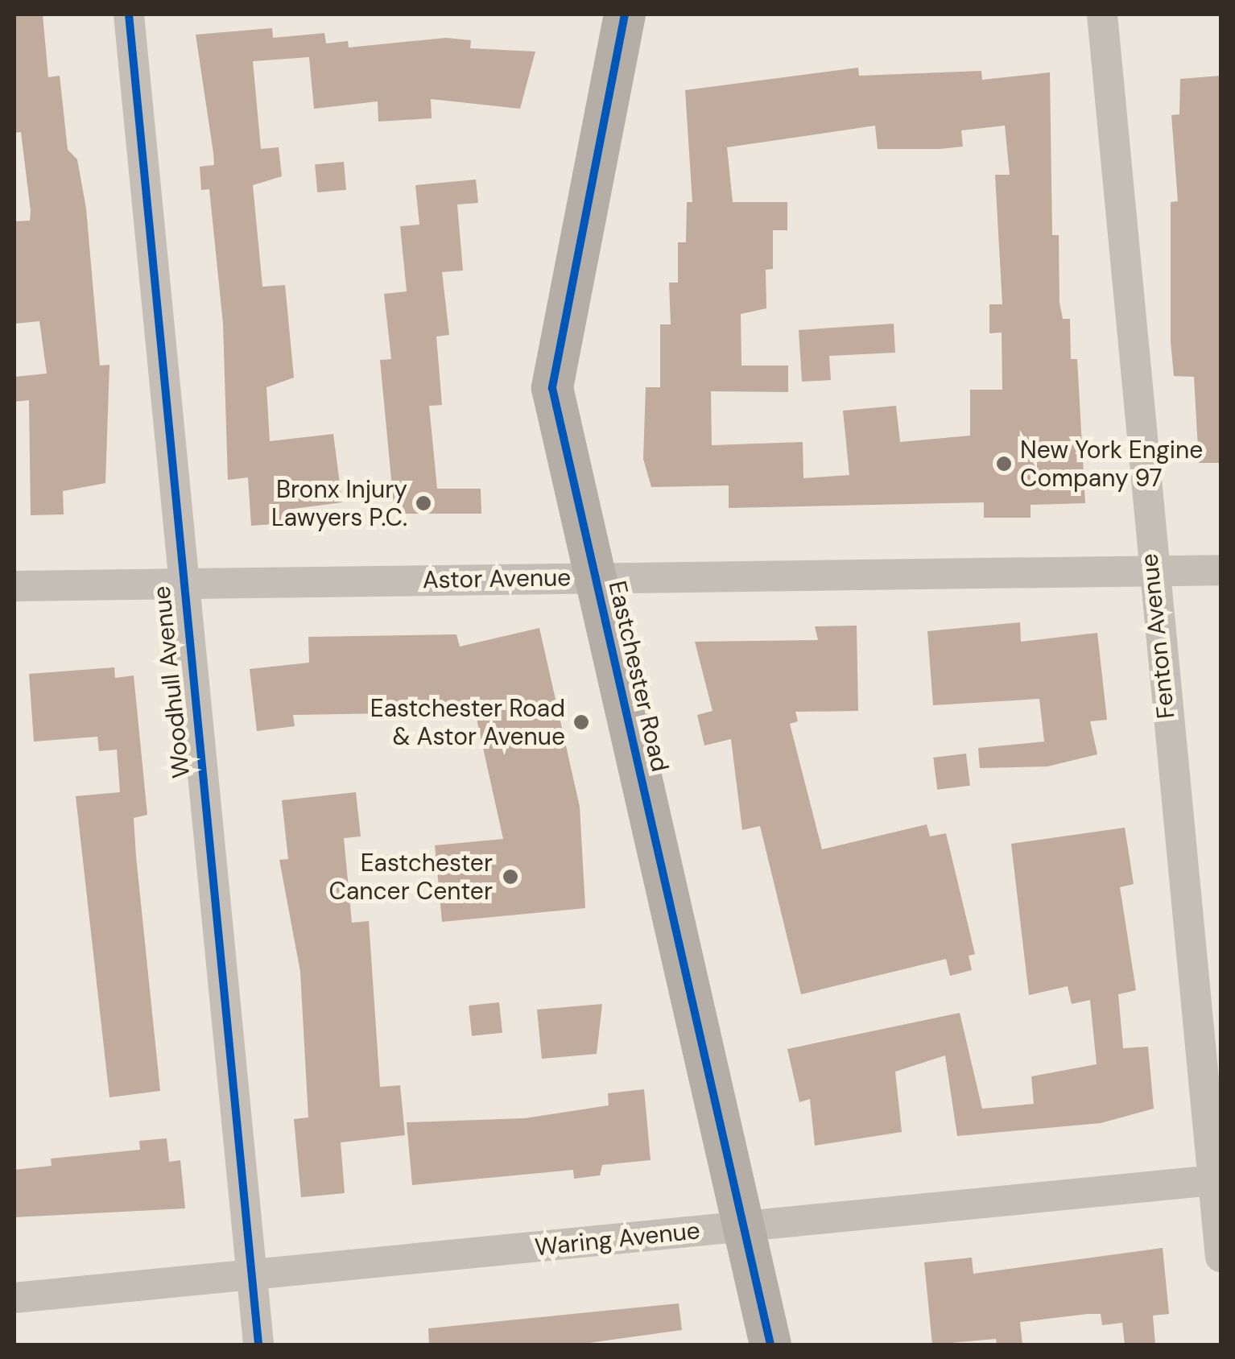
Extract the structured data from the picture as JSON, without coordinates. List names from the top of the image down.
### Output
{
  "streets": {
    "main road": ["Eastchester Road"],
    "street": [
      "Astor Avenue",
      "Fenton Avenue",
      "Woodhull Avenue",
      "Waring Avenue"
    ]
  },
  "crossings": [
    ["Astor Avenue", "Fenton Avenue"],
    ["Astor Avenue", "Eastchester Road"],
    ["Astor Avenue", "Woodhull Avenue"],
    ["Fenton Avenue", "Waring Avenue"],
    ["Eastchester Road", "Waring Avenue"],
    ["Woodhull Avenue", "Waring Avenue"]
  ],
  "places": [
    "New York Engine Company 97",
    "Bronx Injury Lawyers P.C.",
    "Eastchester Road & Astor Avenue",
    "Eastchester Cancer Center"
  ]
}
